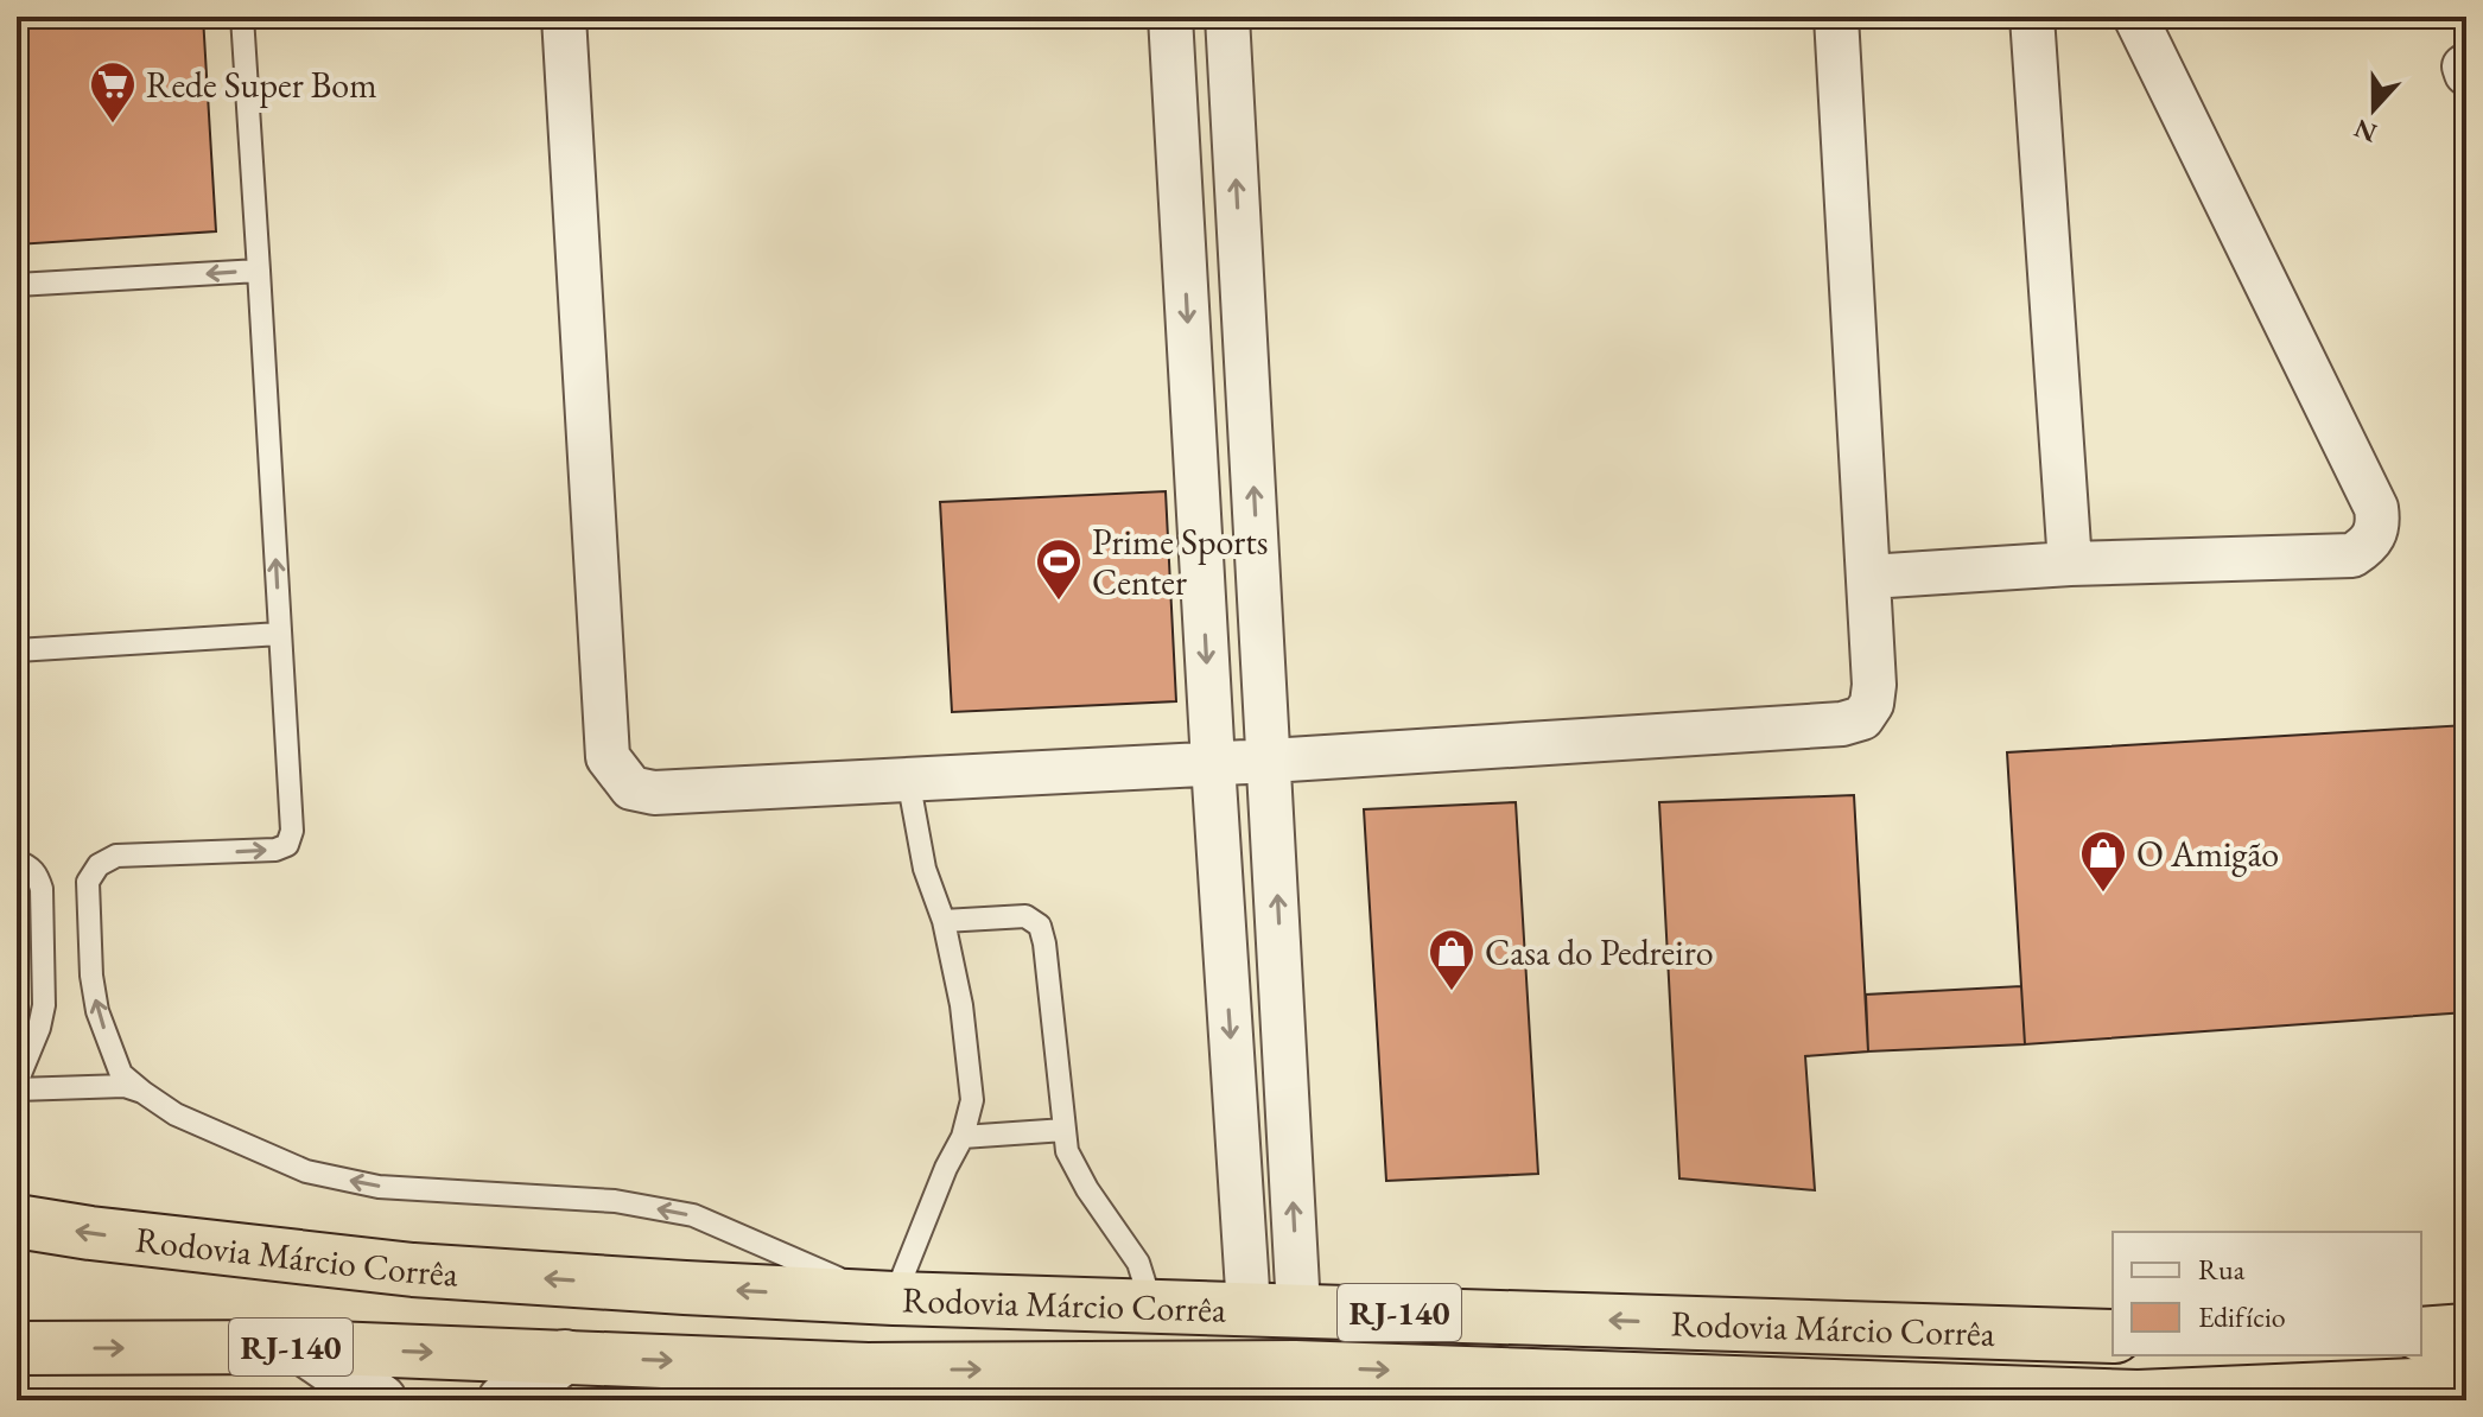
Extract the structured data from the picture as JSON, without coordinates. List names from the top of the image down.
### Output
{
  "streets": {
    "highway": ["Rodovia Márcio Corrêa", "RJ-140"]
  },
  "places": {
    "supermarket": ["Rede Super Bom"],
    "sports": ["Prime Sports Center"],
    "shop": ["O Amigão", "Casa do Pedreiro"]
  },
  "legend": ["Rua", "Edifício"],
  "north": "bottom"
}
